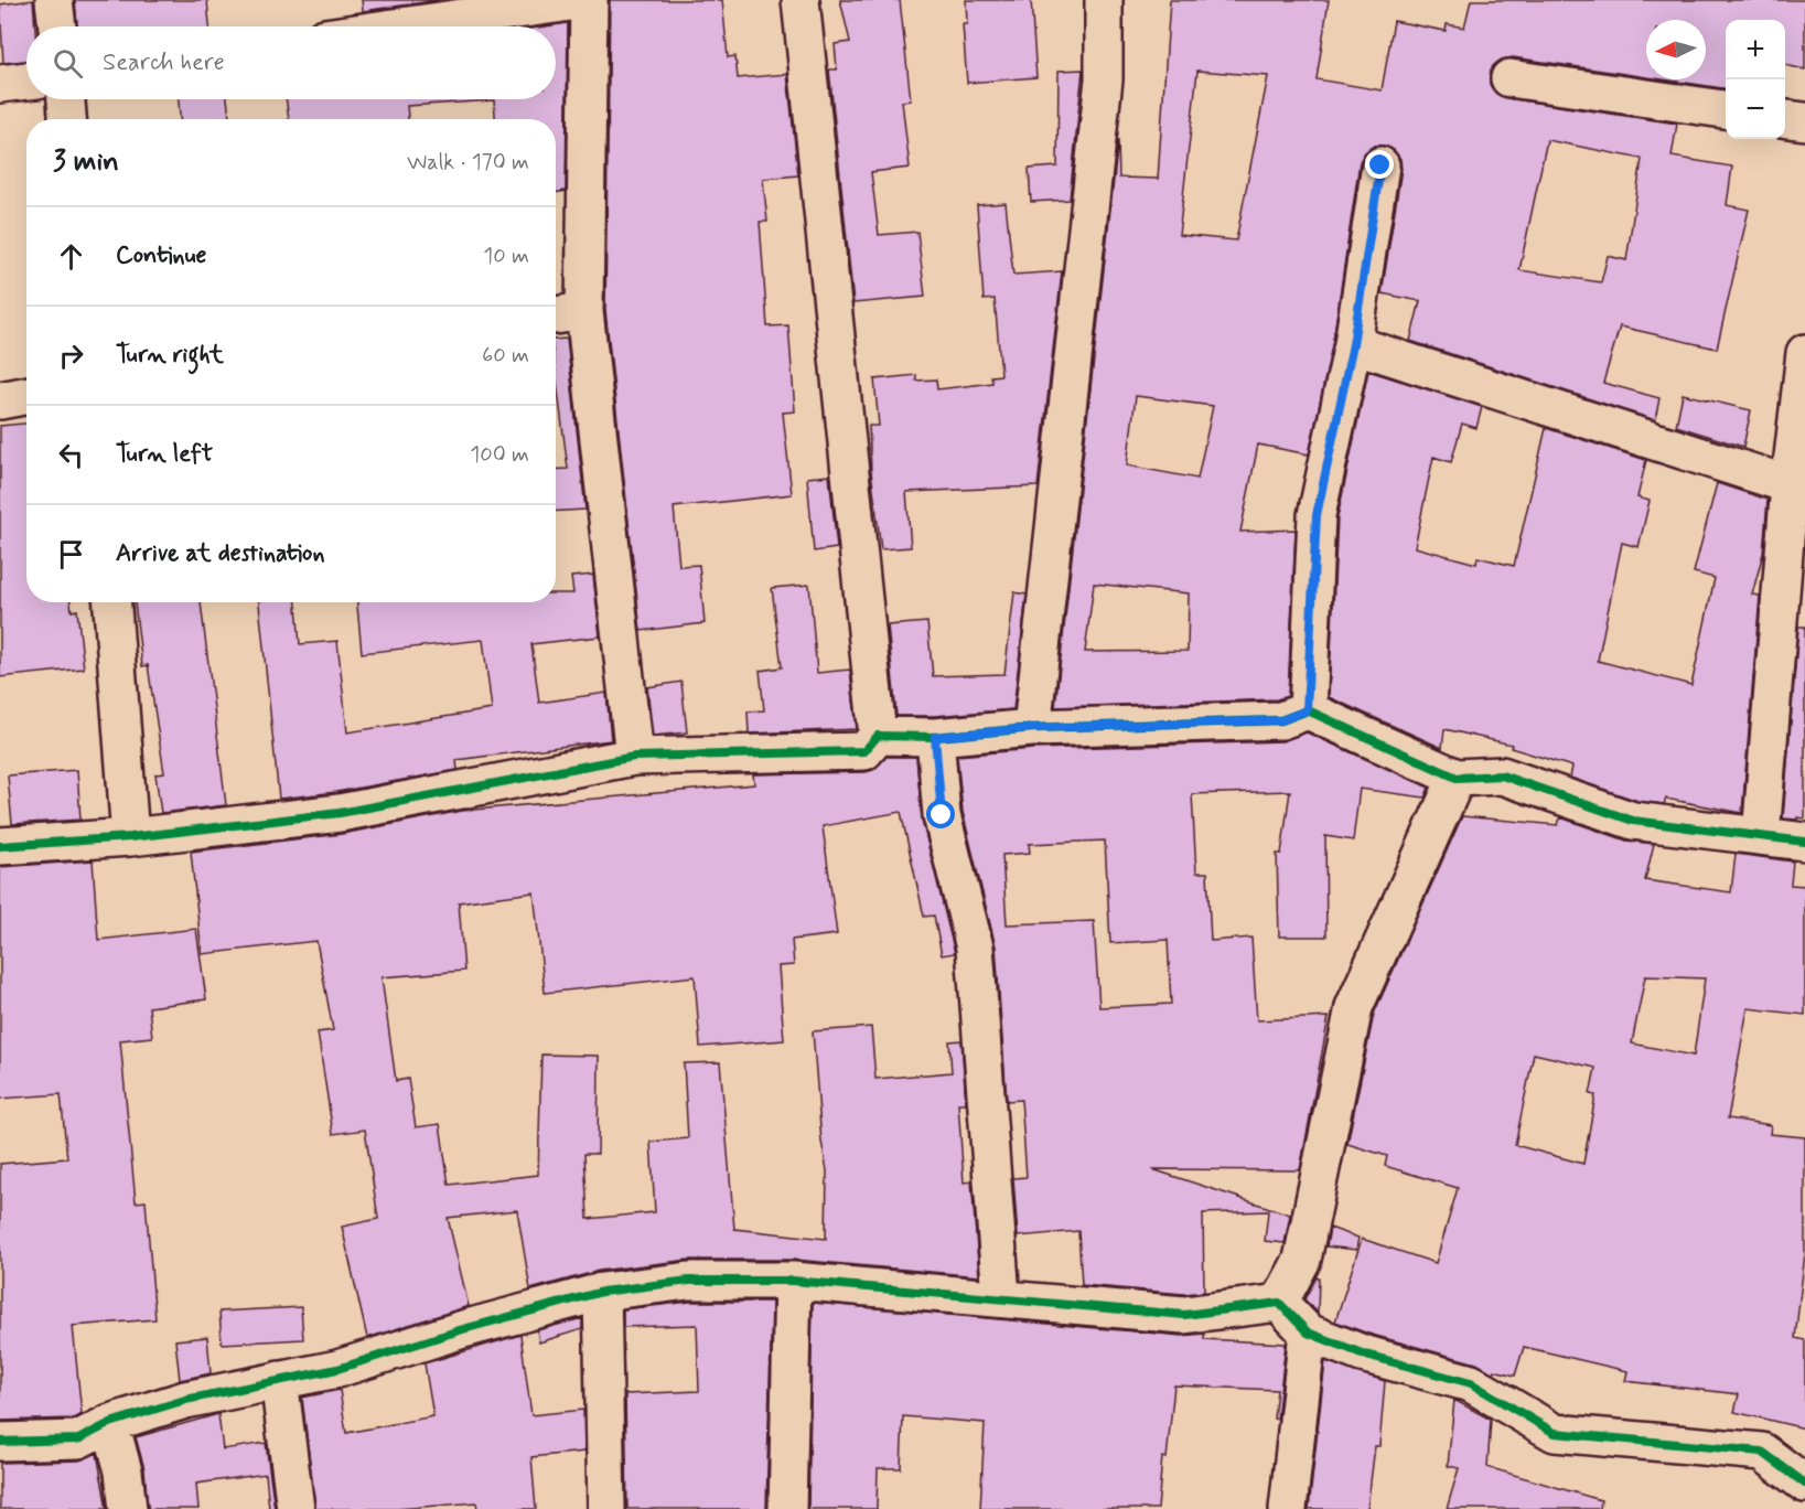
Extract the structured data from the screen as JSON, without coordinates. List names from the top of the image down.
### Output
{
  "north": "left",
  "page": {
    "map_buttons": ["+", "−"],
    "search": "Search here",
    "heading": ["3 min", "Walk · 170 m"],
    "list": [
      ["Continue", "10 m"],
      ["Turn right", "60 m"],
      ["Turn left", "100 m"],
      "Arrive at destination"
    ]
  }
}
